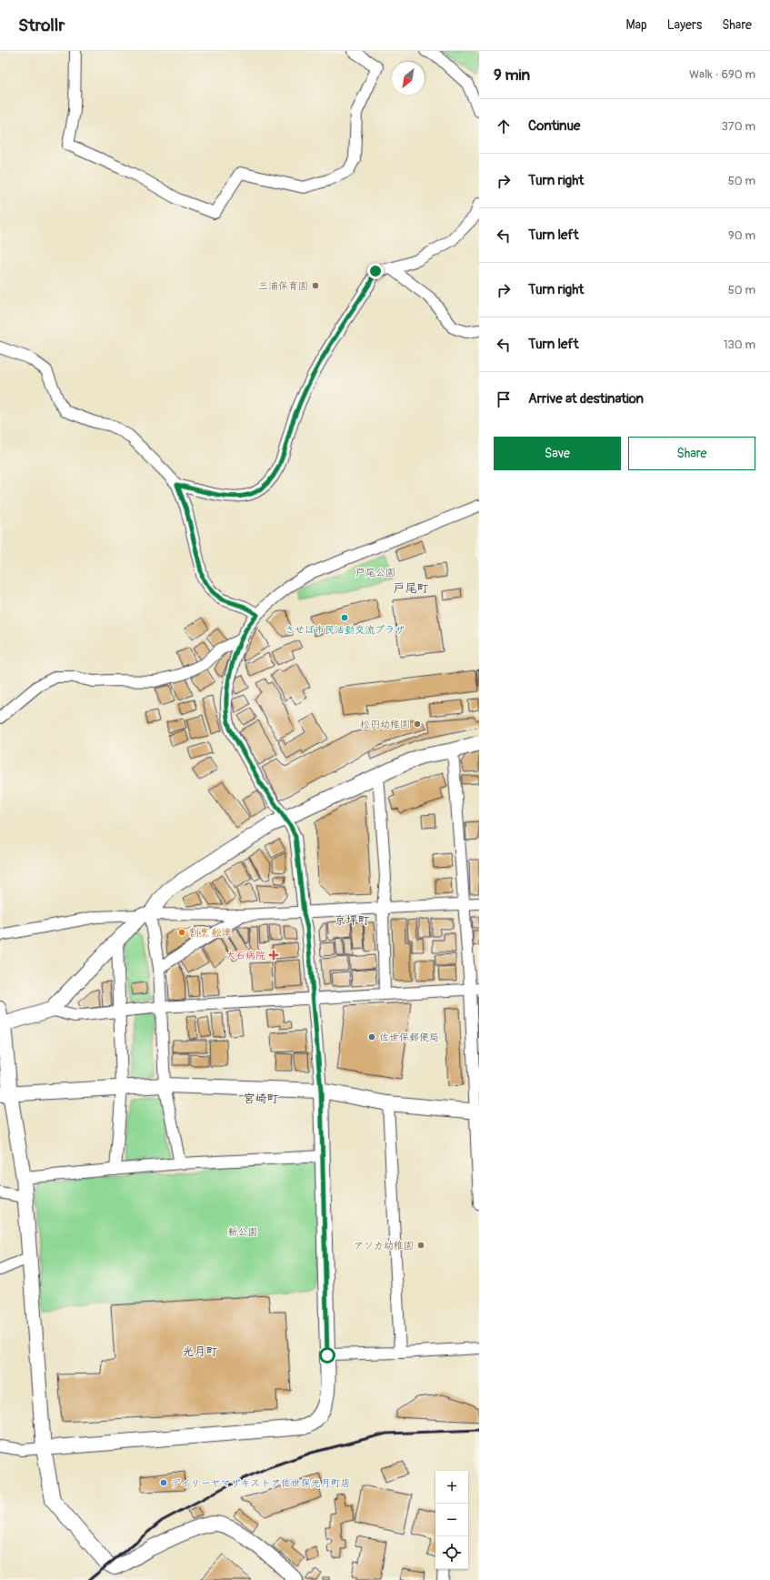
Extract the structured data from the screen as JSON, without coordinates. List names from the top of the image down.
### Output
{
  "districts": [
    "戸尾町",
    "京坪町",
    "宮崎町",
    "光月町"
  ],
  "parks": ["戸尾公園", "新公園"],
  "places": {
    "other": [
      "三浦保育園",
      "させぼ市民活動交流プラザ",
      "松円幼稚園",
      "割烹 舩津",
      "佐世保郵便局",
      "アソカ幼稚園",
      "デイリーヤマザキストア佐世保光月町店"
    ],
    "health": ["大石病院"]
  },
  "north": "bottom left",
  "page": {
    "header": "Strollr",
    "nav": ["Map", "Layers", "Share"],
    "heading": ["9 min", "Walk · 690 m"],
    "list": [
      ["Continue", "370 m"],
      ["Turn right", "50 m"],
      ["Turn left", "90 m"],
      ["Turn right", "50 m"],
      ["Turn left", "130 m"],
      "Arrive at destination"
    ],
    "buttons": ["Save", "Share"],
    "map_buttons": ["+", "−"]
  }
}
